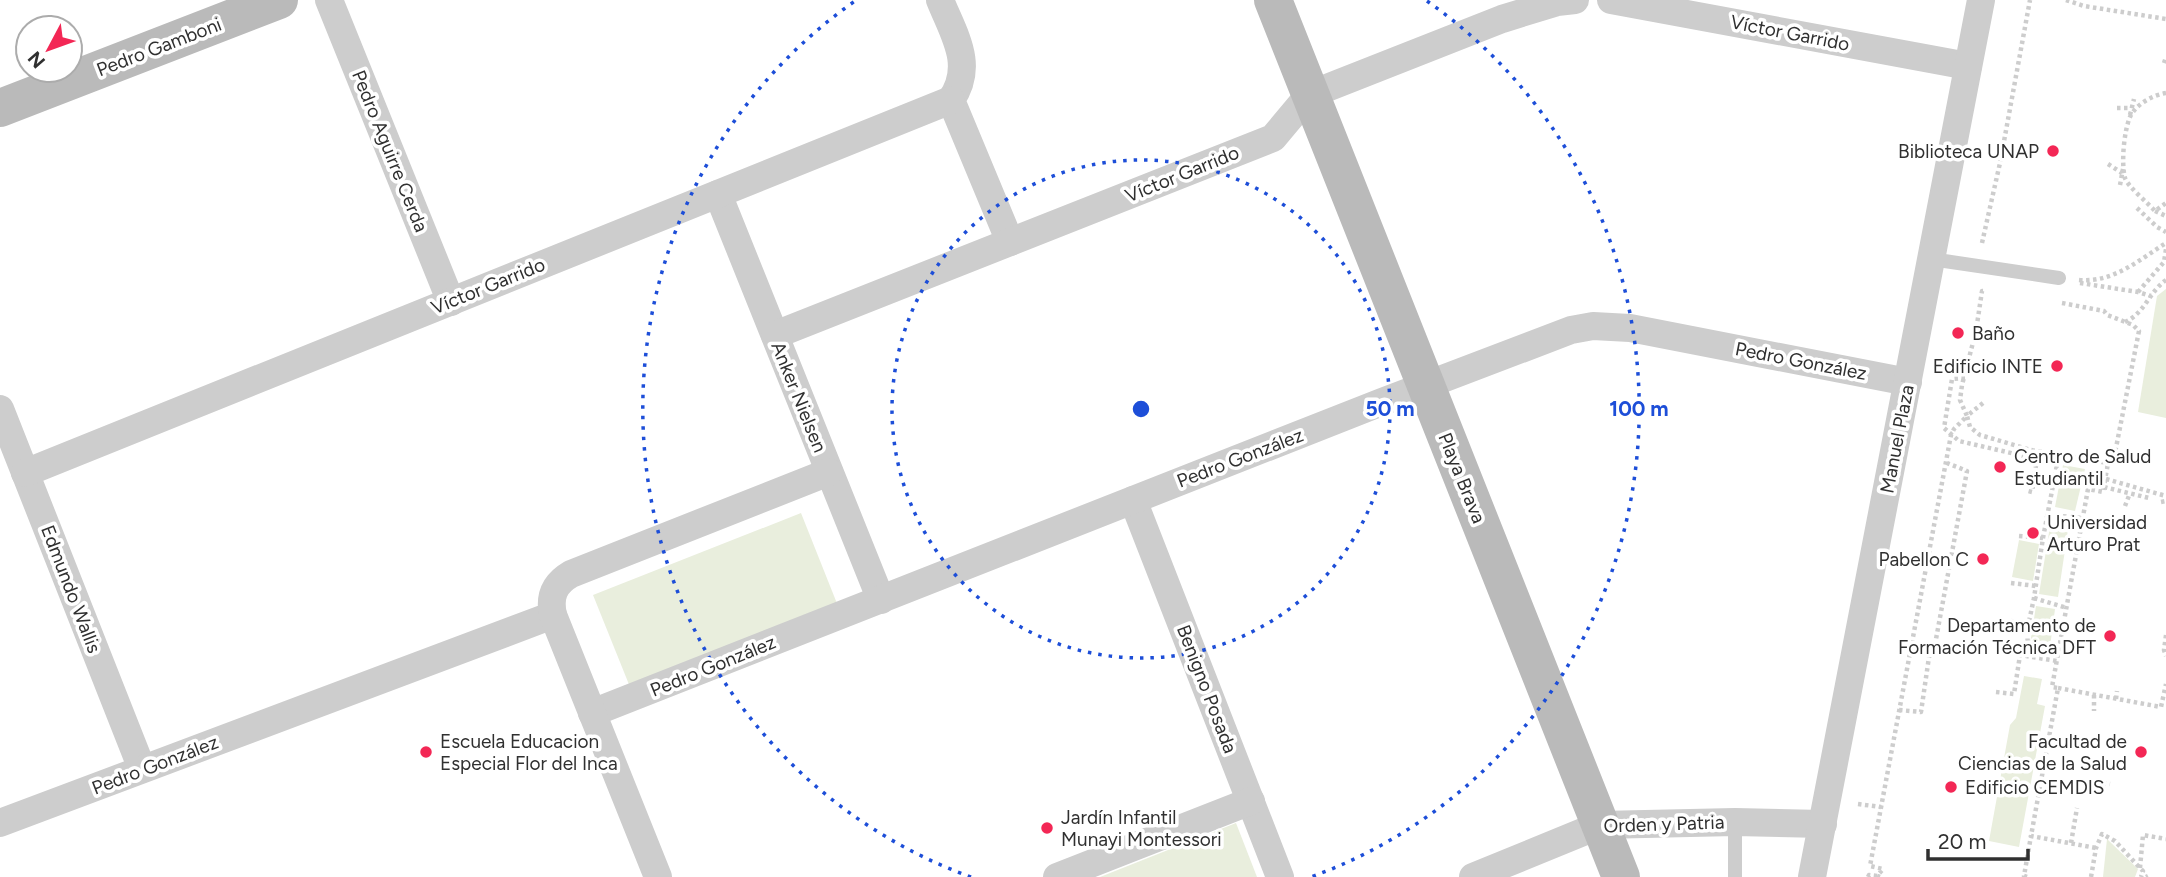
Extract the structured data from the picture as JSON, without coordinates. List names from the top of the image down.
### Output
{
  "streets": {
    "street": [
      "Víctor Garrido",
      "Pedro Gamboni",
      "Pedro Aguirre Cerda",
      "Pedro González",
      "Anker Nielsen",
      "Manuel Plaza",
      "Playa Brava",
      "Edmundo Wallis",
      "Benigno Posada",
      "Orden y Patria"
    ]
  },
  "crossings": [
    ["Víctor Garrido", "Pedro Aguirre Cerda"],
    ["Víctor Garrido", "Anker Nielsen"],
    ["Víctor Garrido", "Manuel Plaza"],
    ["Víctor Garrido", "Playa Brava"],
    ["Víctor Garrido", "Edmundo Wallis"],
    ["Pedro González", "Anker Nielsen"],
    ["Pedro González", "Manuel Plaza"],
    ["Pedro González", "Playa Brava"],
    ["Pedro González", "Edmundo Wallis"],
    ["Pedro González", "Benigno Posada"],
    ["Manuel Plaza", "Orden y Patria"],
    ["Playa Brava", "Orden y Patria"]
  ],
  "places": [
    "Biblioteca UNAP",
    "Baño",
    "Edificio INTE",
    "Centro de Salud Estudiantil",
    "Universidad Arturo Prat",
    "Pabellon C",
    "Departamento de Formación Técnica DFT",
    "Escuela Educacion Especial Flor del Inca",
    "Facultad de Ciencias de la Salud",
    "Edificio CEMDIS",
    "Jardín Infantil Munayi Montessori"
  ],
  "scale_bar": "20 m",
  "north": "bottom left",
  "rings": ["50 m", "100 m"]
}
